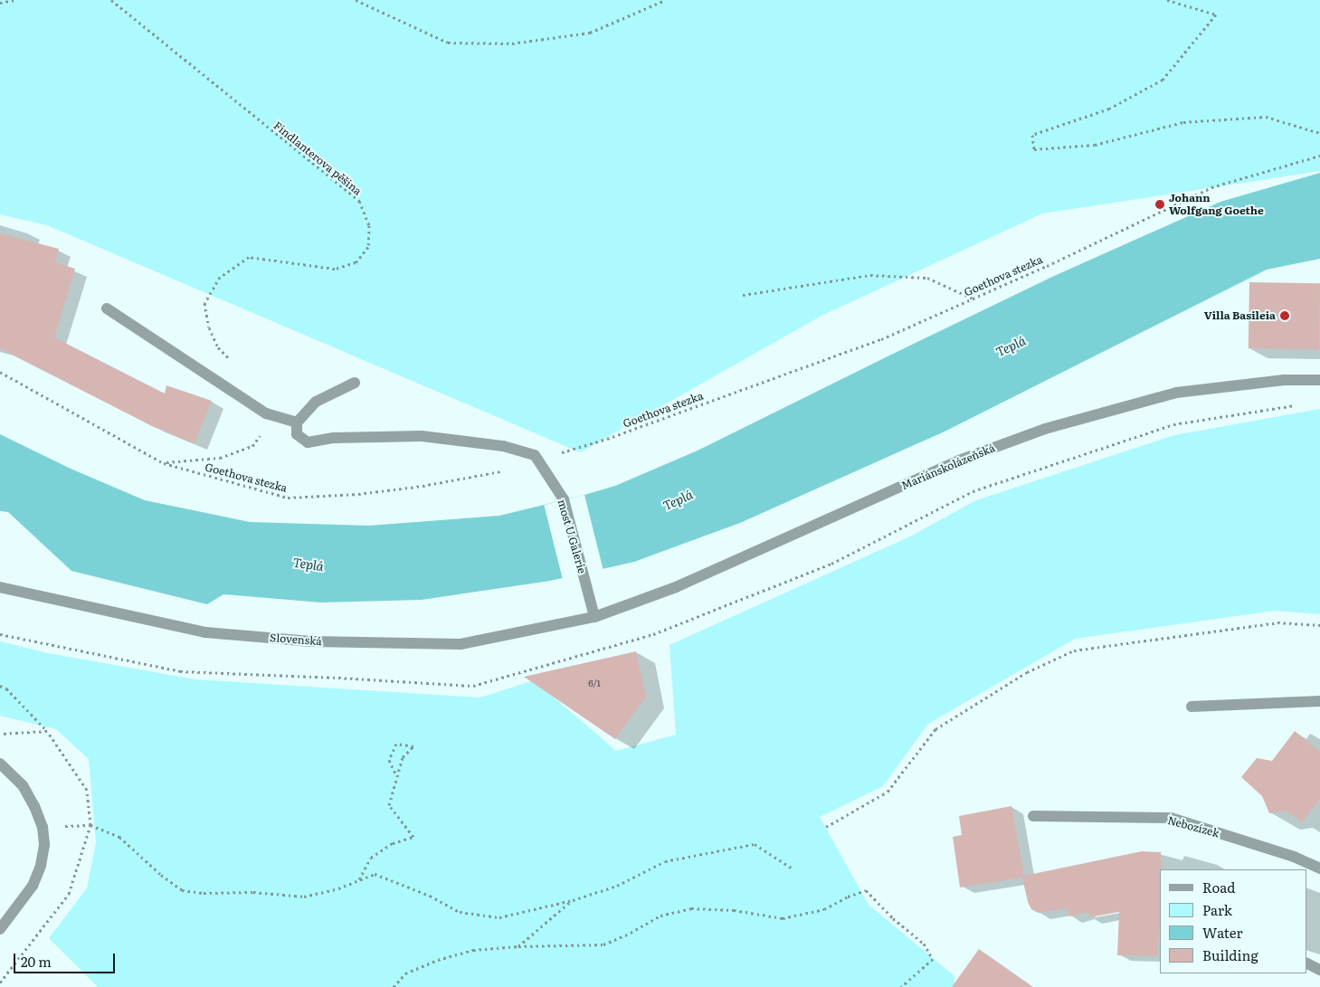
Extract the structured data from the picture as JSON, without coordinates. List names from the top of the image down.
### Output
{
  "streets": {
    "street": [
      "Mariánskolázeňská",
      "most U Galerie",
      "Slovenská",
      "Nebozízek"
    ],
    "path": ["Findlanterova pěšina", "Goethova stezka"]
  },
  "crossings": [
    ["Goethova stezka", "most U Galerie"],
    ["Mariánskolázeňská", "most U Galerie"],
    ["Mariánskolázeňská", "Slovenská"],
    ["most U Galerie", "Slovenská"]
  ],
  "water": ["Teplá"],
  "places": ["Johann Wolfgang Goethe", "Villa Basileia"],
  "house_numbers": ["6/1"],
  "legend": [
    "Road",
    "Park",
    "Water",
    "Building"
  ],
  "scale_bar": "20 m"
}
